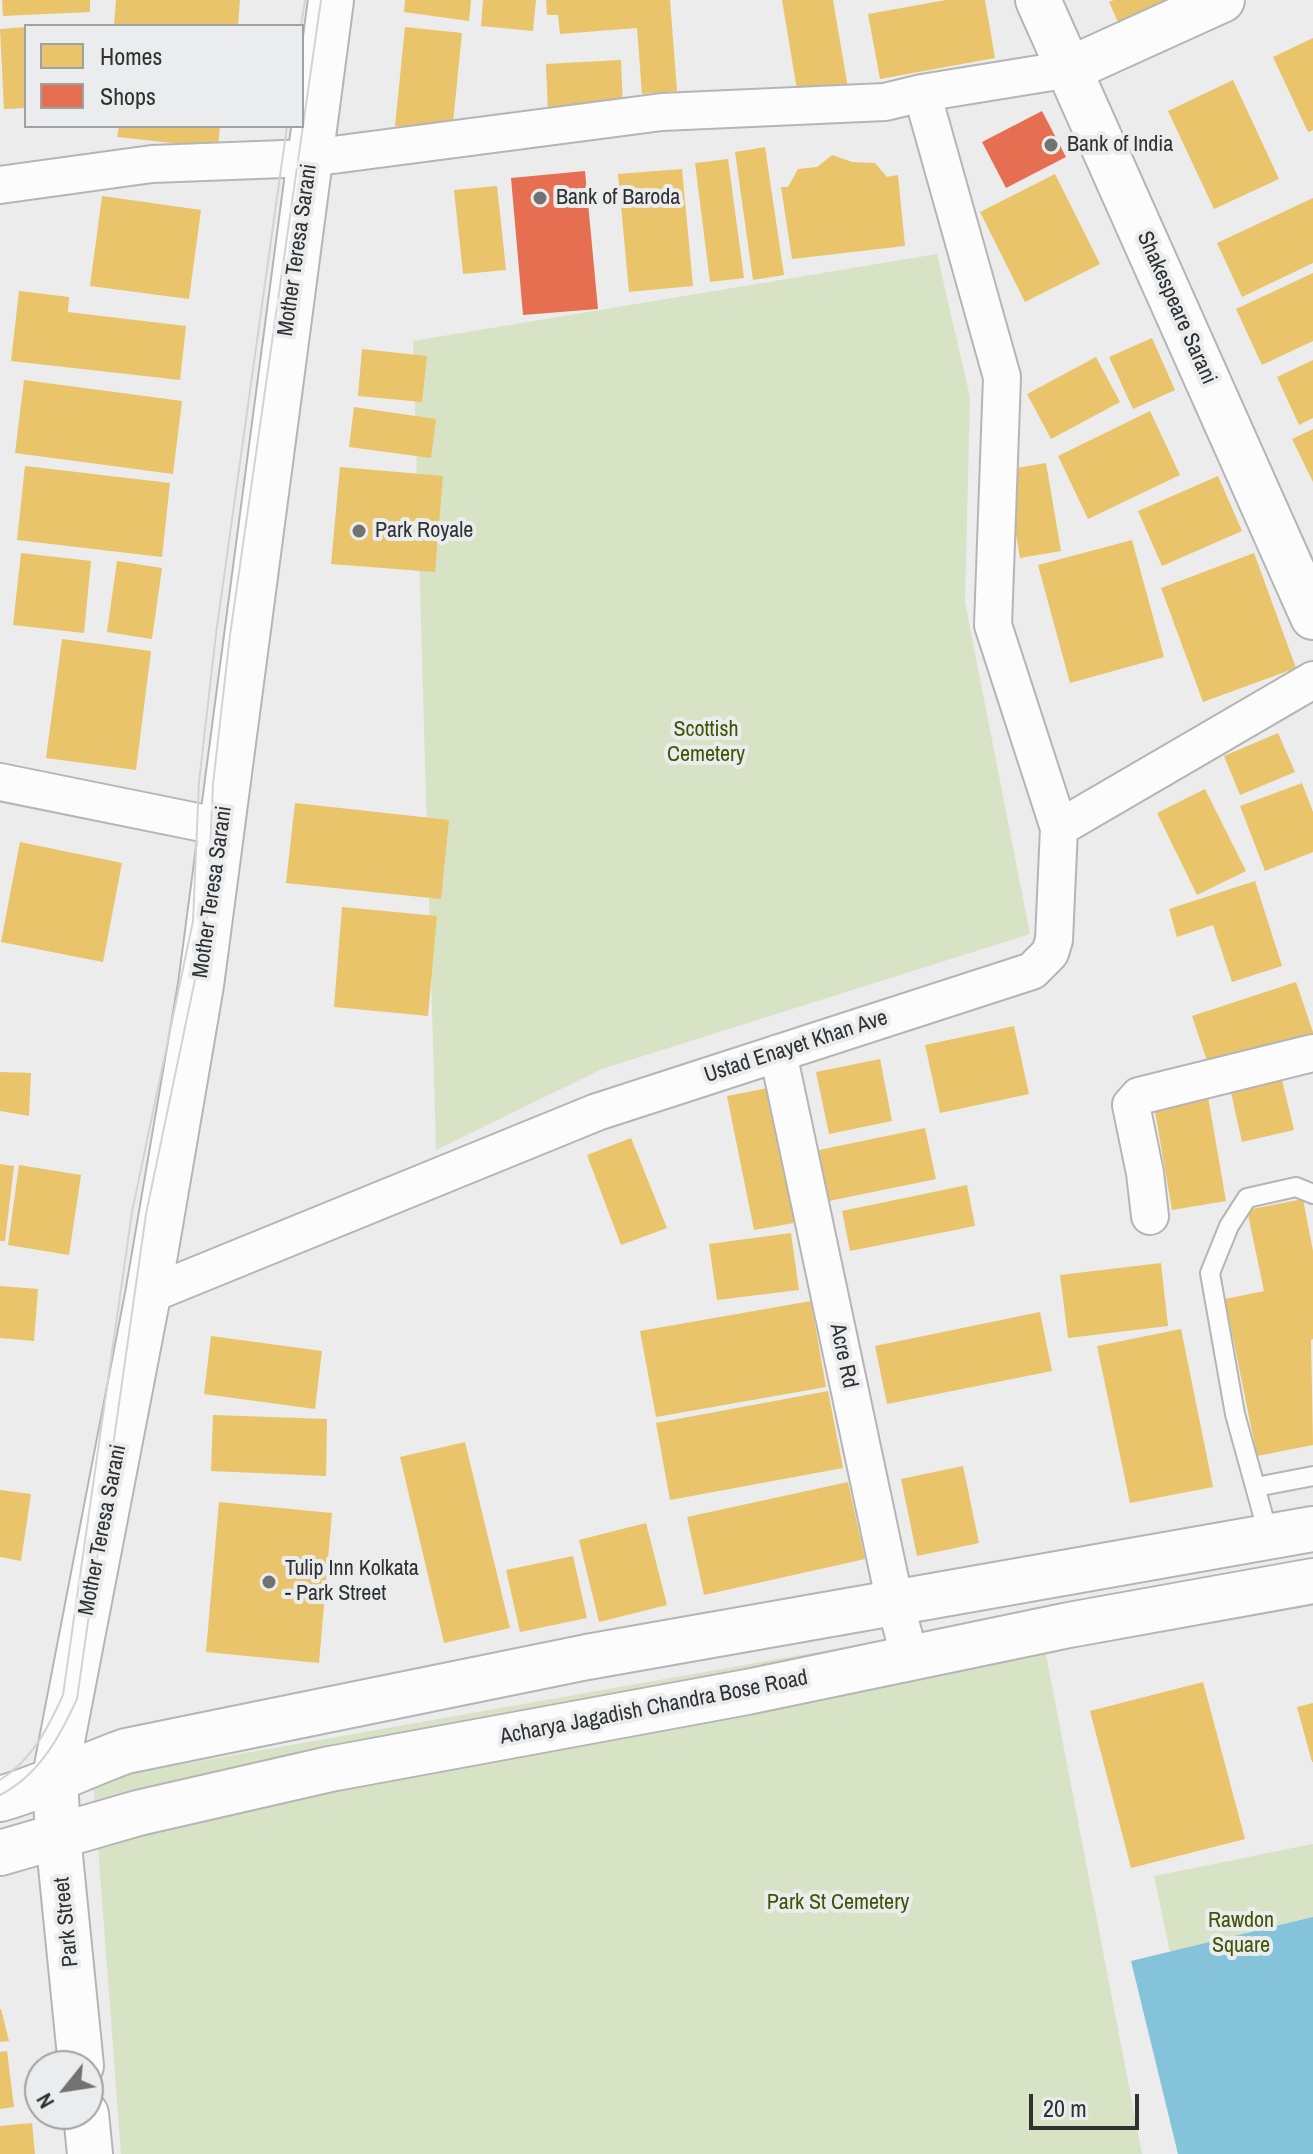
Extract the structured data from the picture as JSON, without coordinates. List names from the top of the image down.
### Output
{
  "streets": {
    "main road": [
      "Mother Teresa Sarani",
      "Shakespeare Sarani",
      "Acharya Jagadish Chandra Bose Road",
      "Park Street"
    ],
    "street": ["Ustad Enayet Khan Ave", "Acre Rd"]
  },
  "crossings": [
    ["Mother Teresa Sarani", "Ustad Enayet Khan Ave"],
    ["Mother Teresa Sarani", "Park Street"],
    ["Ustad Enayet Khan Ave", "Acre Rd"],
    ["Acre Rd", "Acharya Jagadish Chandra Bose Road"],
    ["Acharya Jagadish Chandra Bose Road", "Park Street"]
  ],
  "parks": ["Scottish Cemetery", "Park St Cemetery", "Rawdon Square"],
  "places": [
    "Bank of India",
    "Bank of Baroda",
    "Park Royale",
    "Tulip Inn Kolkata - Park Street"
  ],
  "legend": ["Homes", "Shops"],
  "scale_bar": "20 m",
  "north": "bottom left"
}
